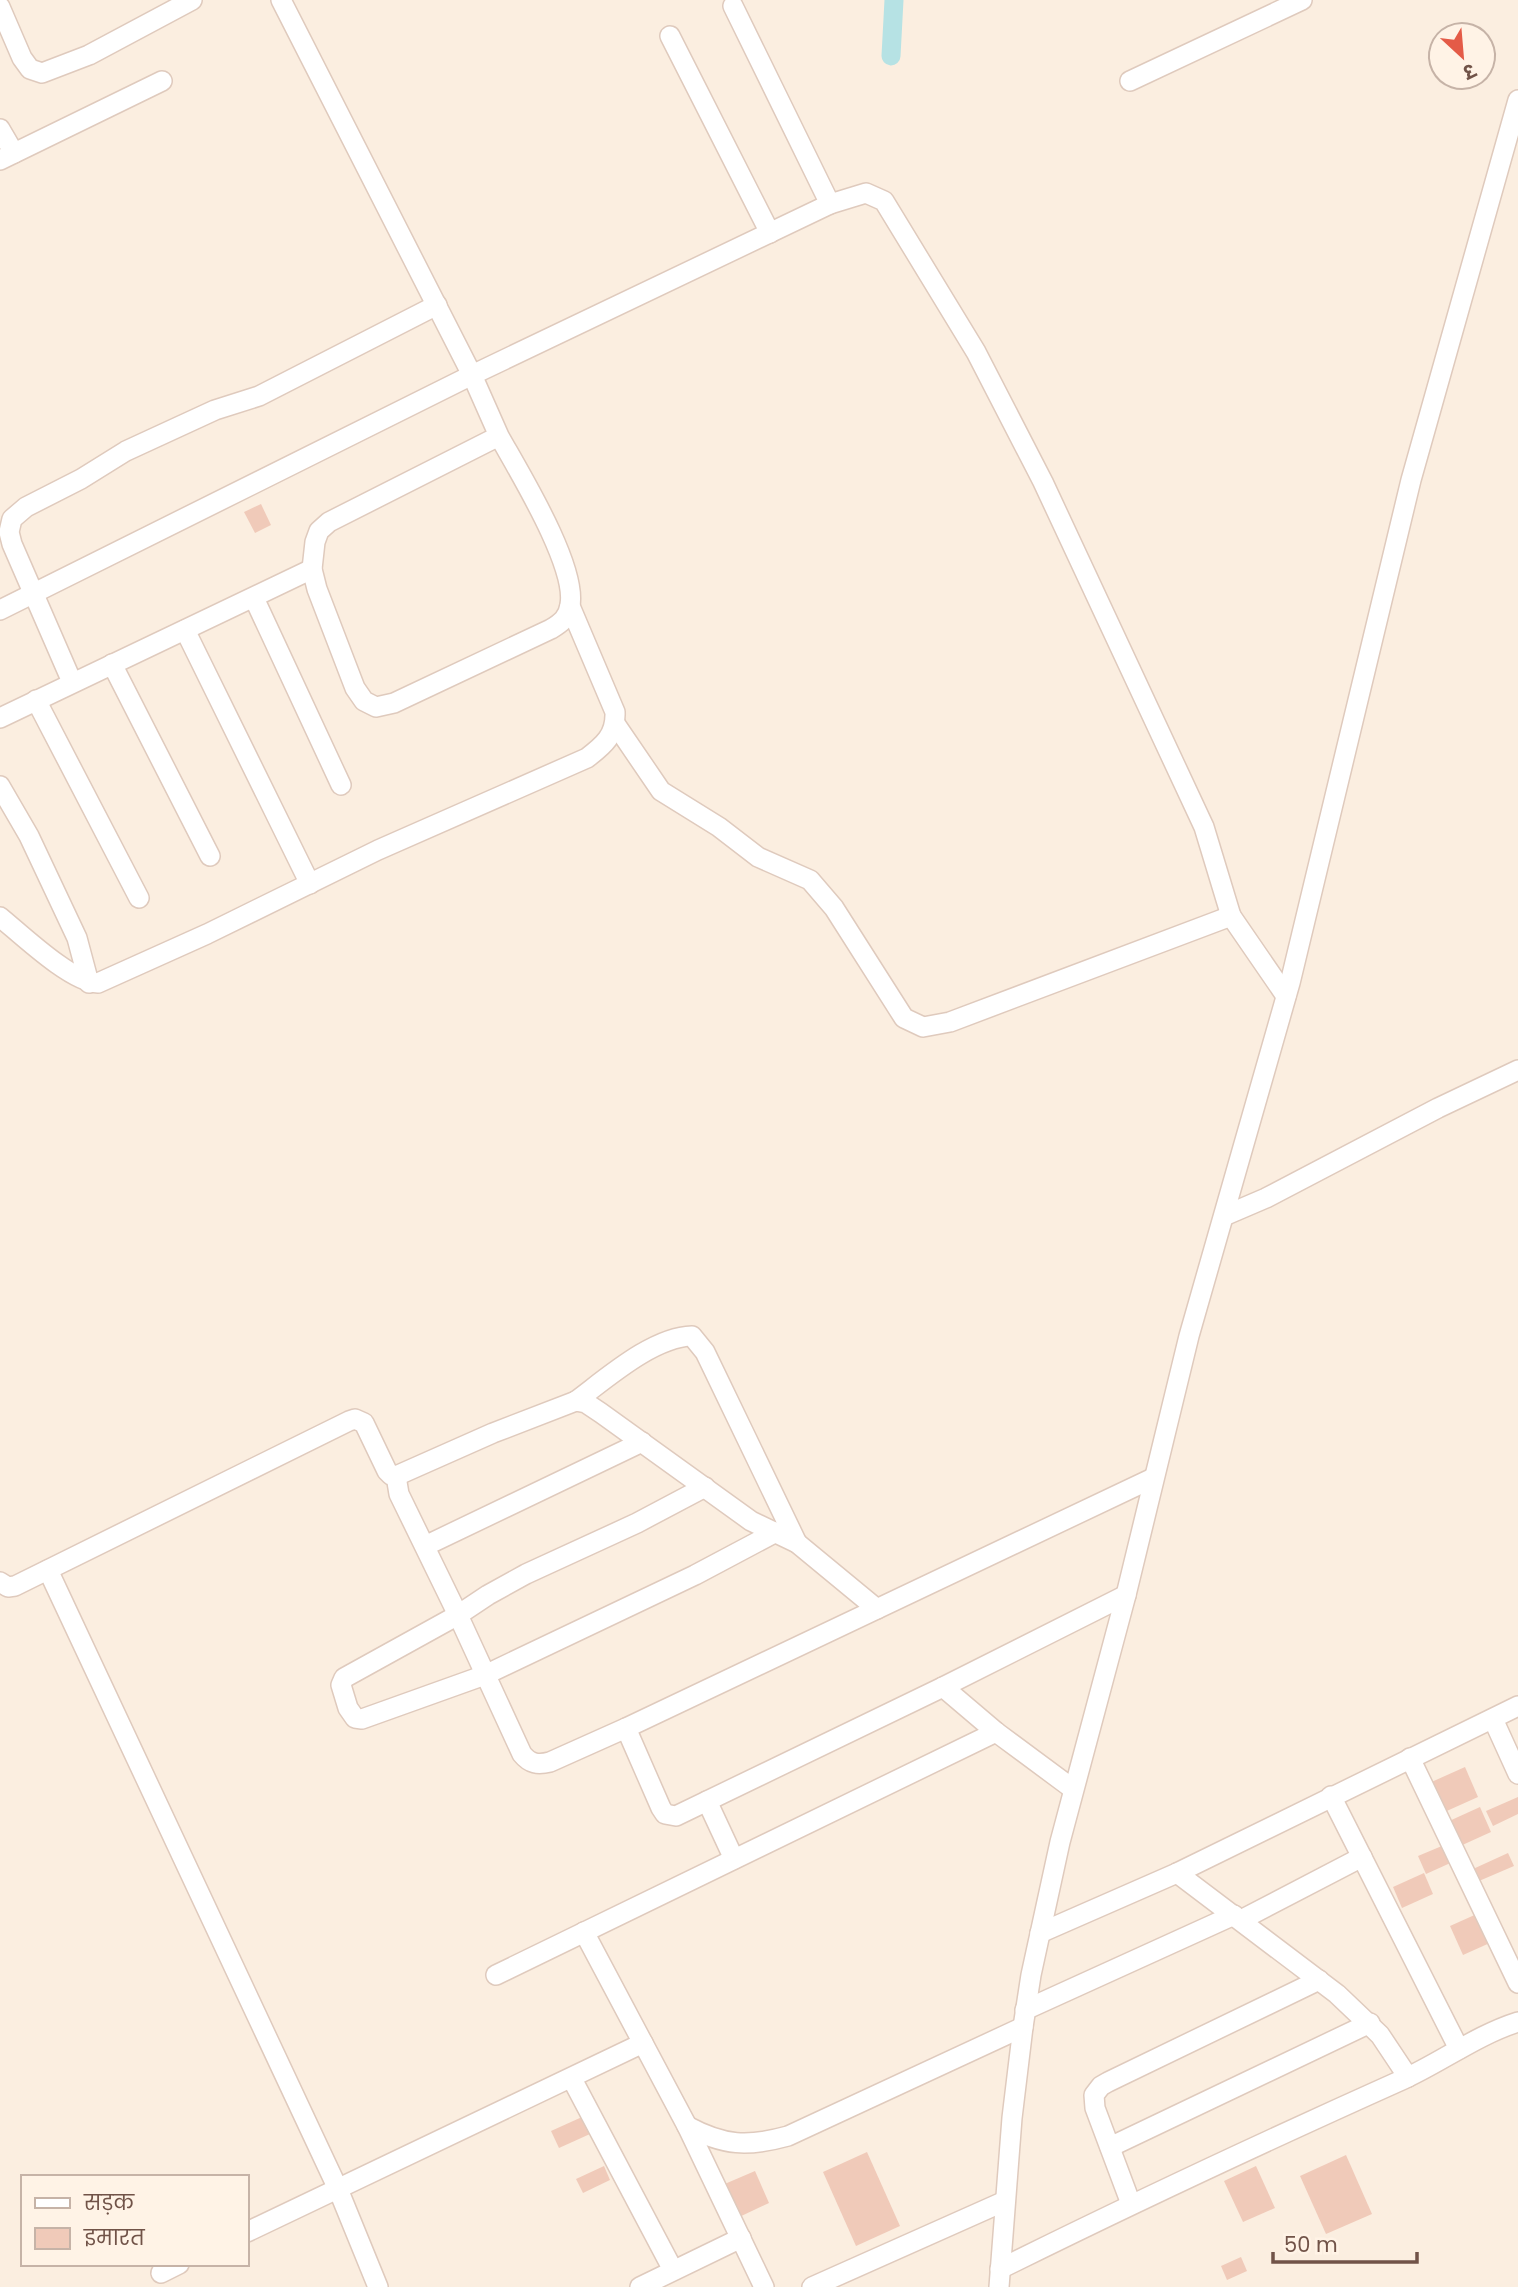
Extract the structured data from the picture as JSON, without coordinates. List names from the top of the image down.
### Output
{
  "legend": ["सड़क", "इमारत"],
  "scale_bar": "50 m",
  "north": "bottom right"
}
